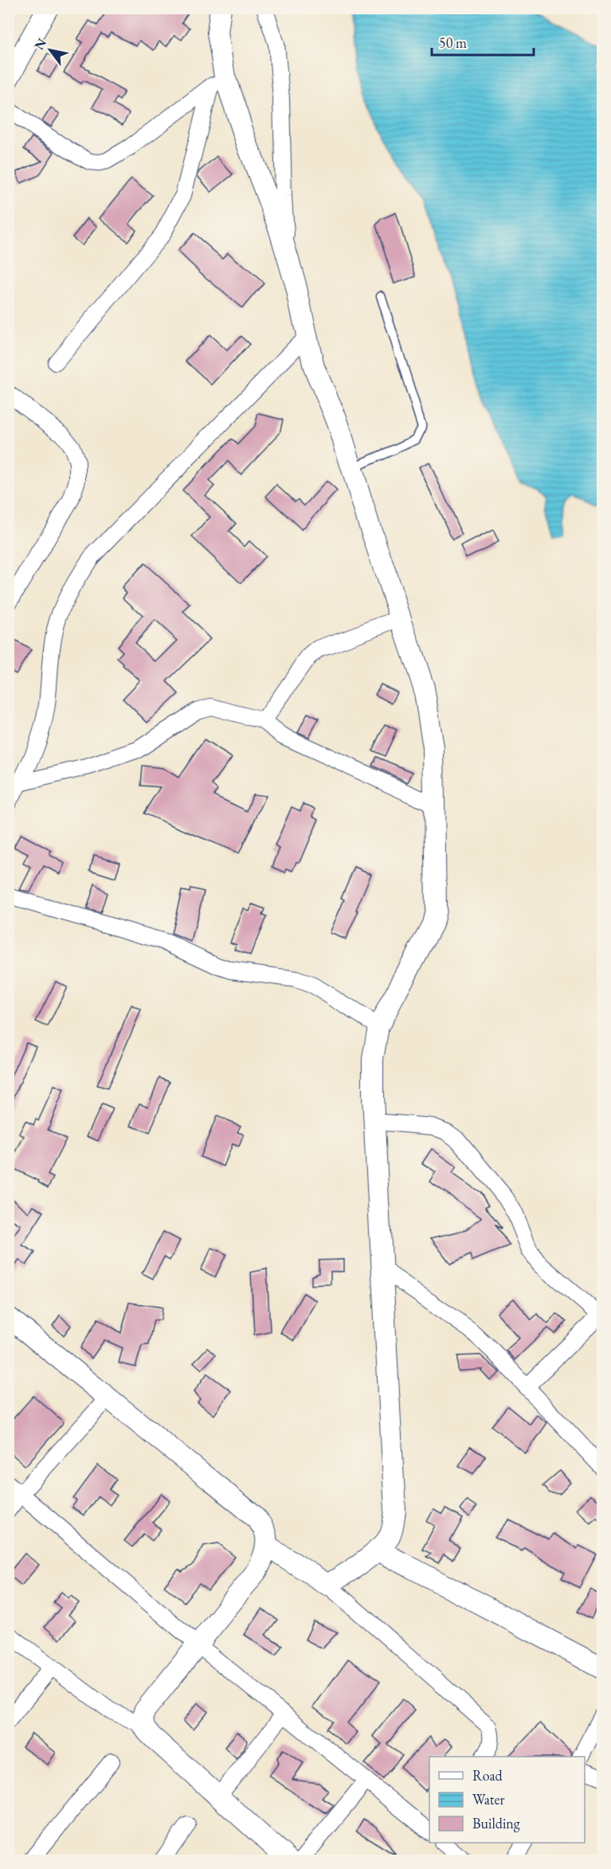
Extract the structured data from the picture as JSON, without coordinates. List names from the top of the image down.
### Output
{
  "legend": ["Road", "Water", "Building"],
  "scale_bar": "50 m",
  "north": "top left"
}
